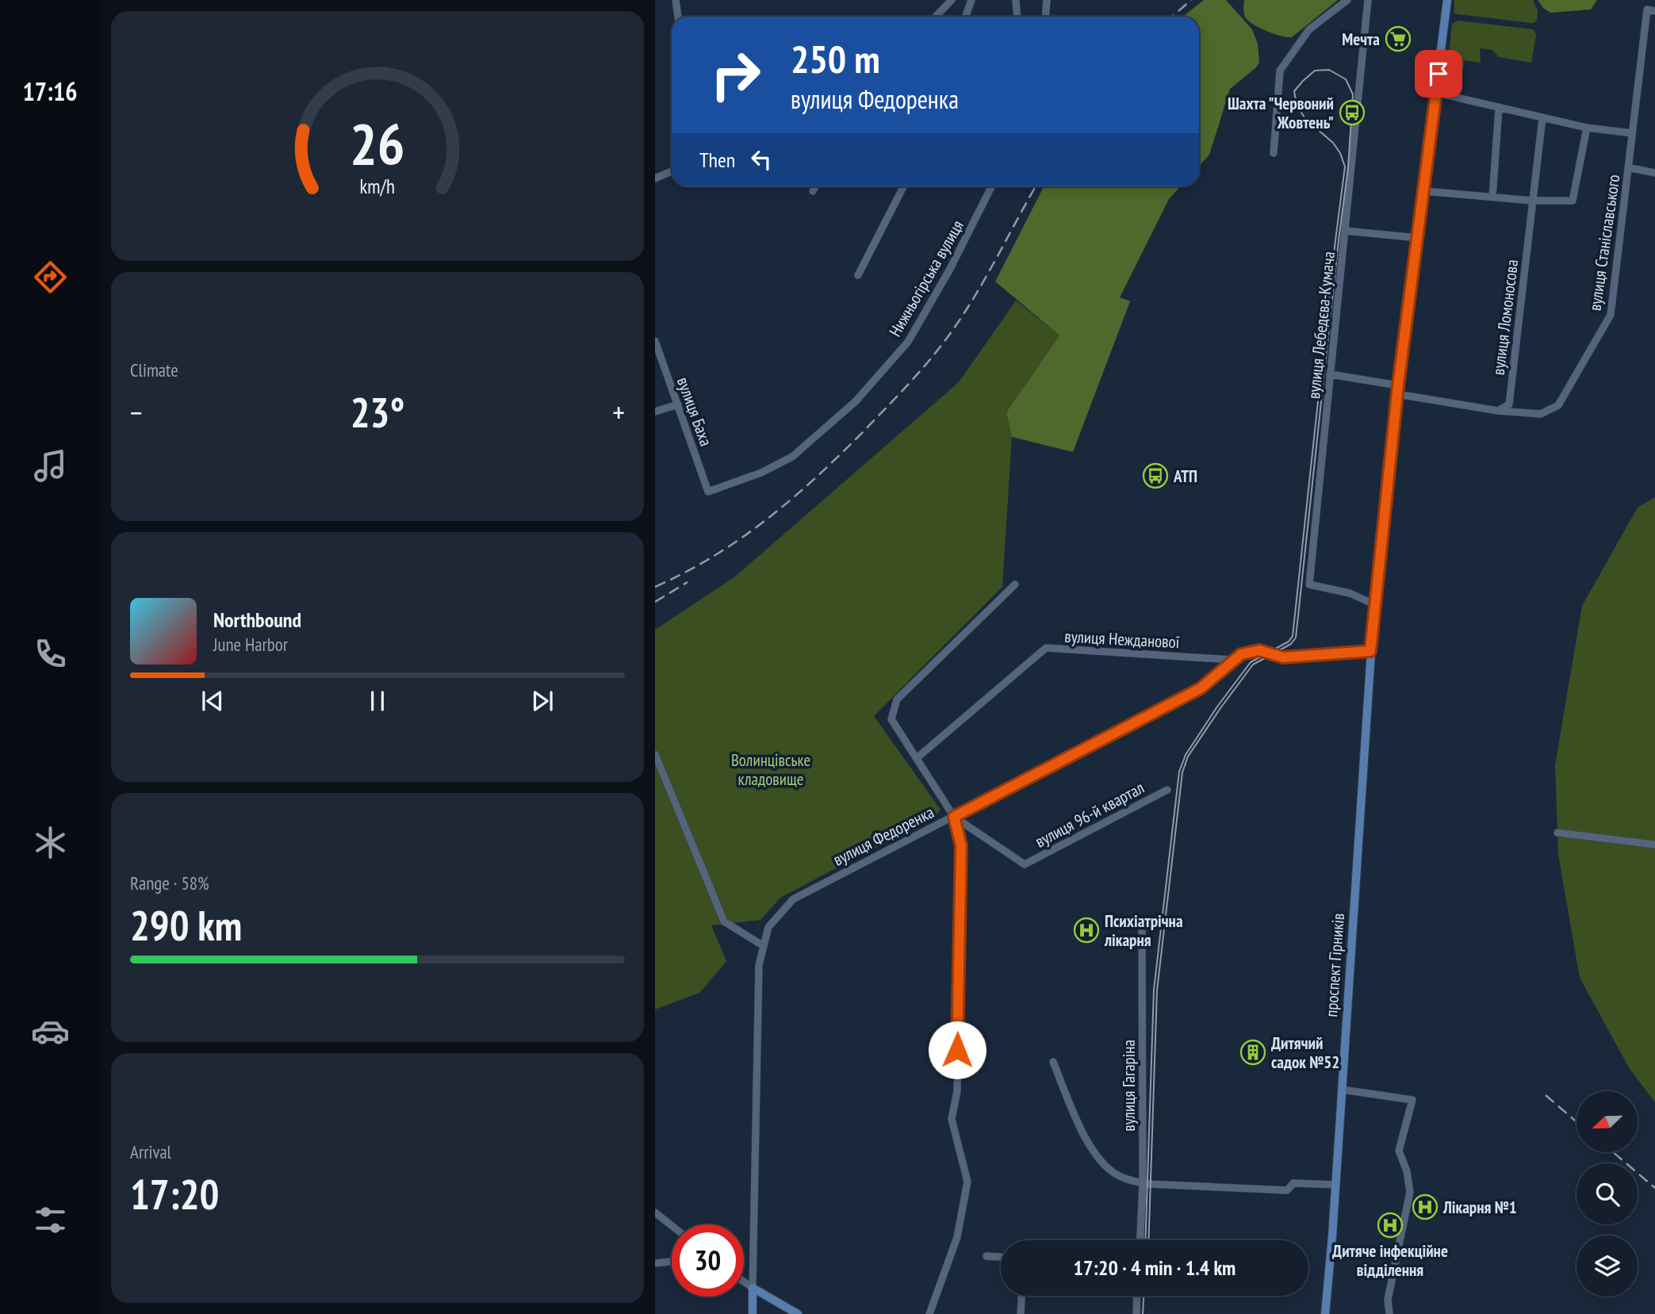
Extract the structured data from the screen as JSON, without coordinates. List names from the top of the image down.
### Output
{
  "streets": {
    "main road": ["вулиця Федоренка", "проспект Гірників"],
    "street": [
      "вулиця Станіславського",
      "Нижньогірська вулиця",
      "вулиця Ломоносова",
      "вулиця Лебедєва-Кумача",
      "вулиця Баха",
      "вулиця Нежданової",
      "вулиця 96-й квартал",
      "вулиця Гагаріна"
    ]
  },
  "crossings": [
    ["вулиця Станіславського", "вулиця Ломоносова"],
    ["Нижньогірська вулиця", "вулиця Баха"],
    ["вулиця Лебедєва-Кумача", "проспект Гірників"],
    ["вулиця Нежданової", "вулиця Федоренка"],
    ["вулиця 96-й квартал", "вулиця Федоренка"],
    ["вулиця Федоренка", "проспект Гірників"]
  ],
  "parks": ["Волинцівське кладовище"],
  "places": {
    "supermarket": ["Мечта"],
    "bus stop": ["Шахта \"Червоний Жовтень\"", "АТП"],
    "hospital": ["Психіатрічна лікарня", "Лікарня №1", "Дитяче інфекційне відділення"],
    "building": ["Дитячий садок №52"]
  },
  "north": "bottom left",
  "page": {
    "tabs": "17:16",
    "turn": ["250 m", "вулиця Федоренка"],
    "then": "Then",
    "tile": [
      "Climate",
      ["Range · 58%", "290 km"],
      ["Arrival", "17:20"]
    ],
    "heat": ["−", "23°", "+"],
    "song": ["Northbound", "June Harbor"],
    "limit": "30",
    "trip": "17:20 · 4 min · 1.4 km",
    "gauge": ["26", "km/h"]
  }
}
